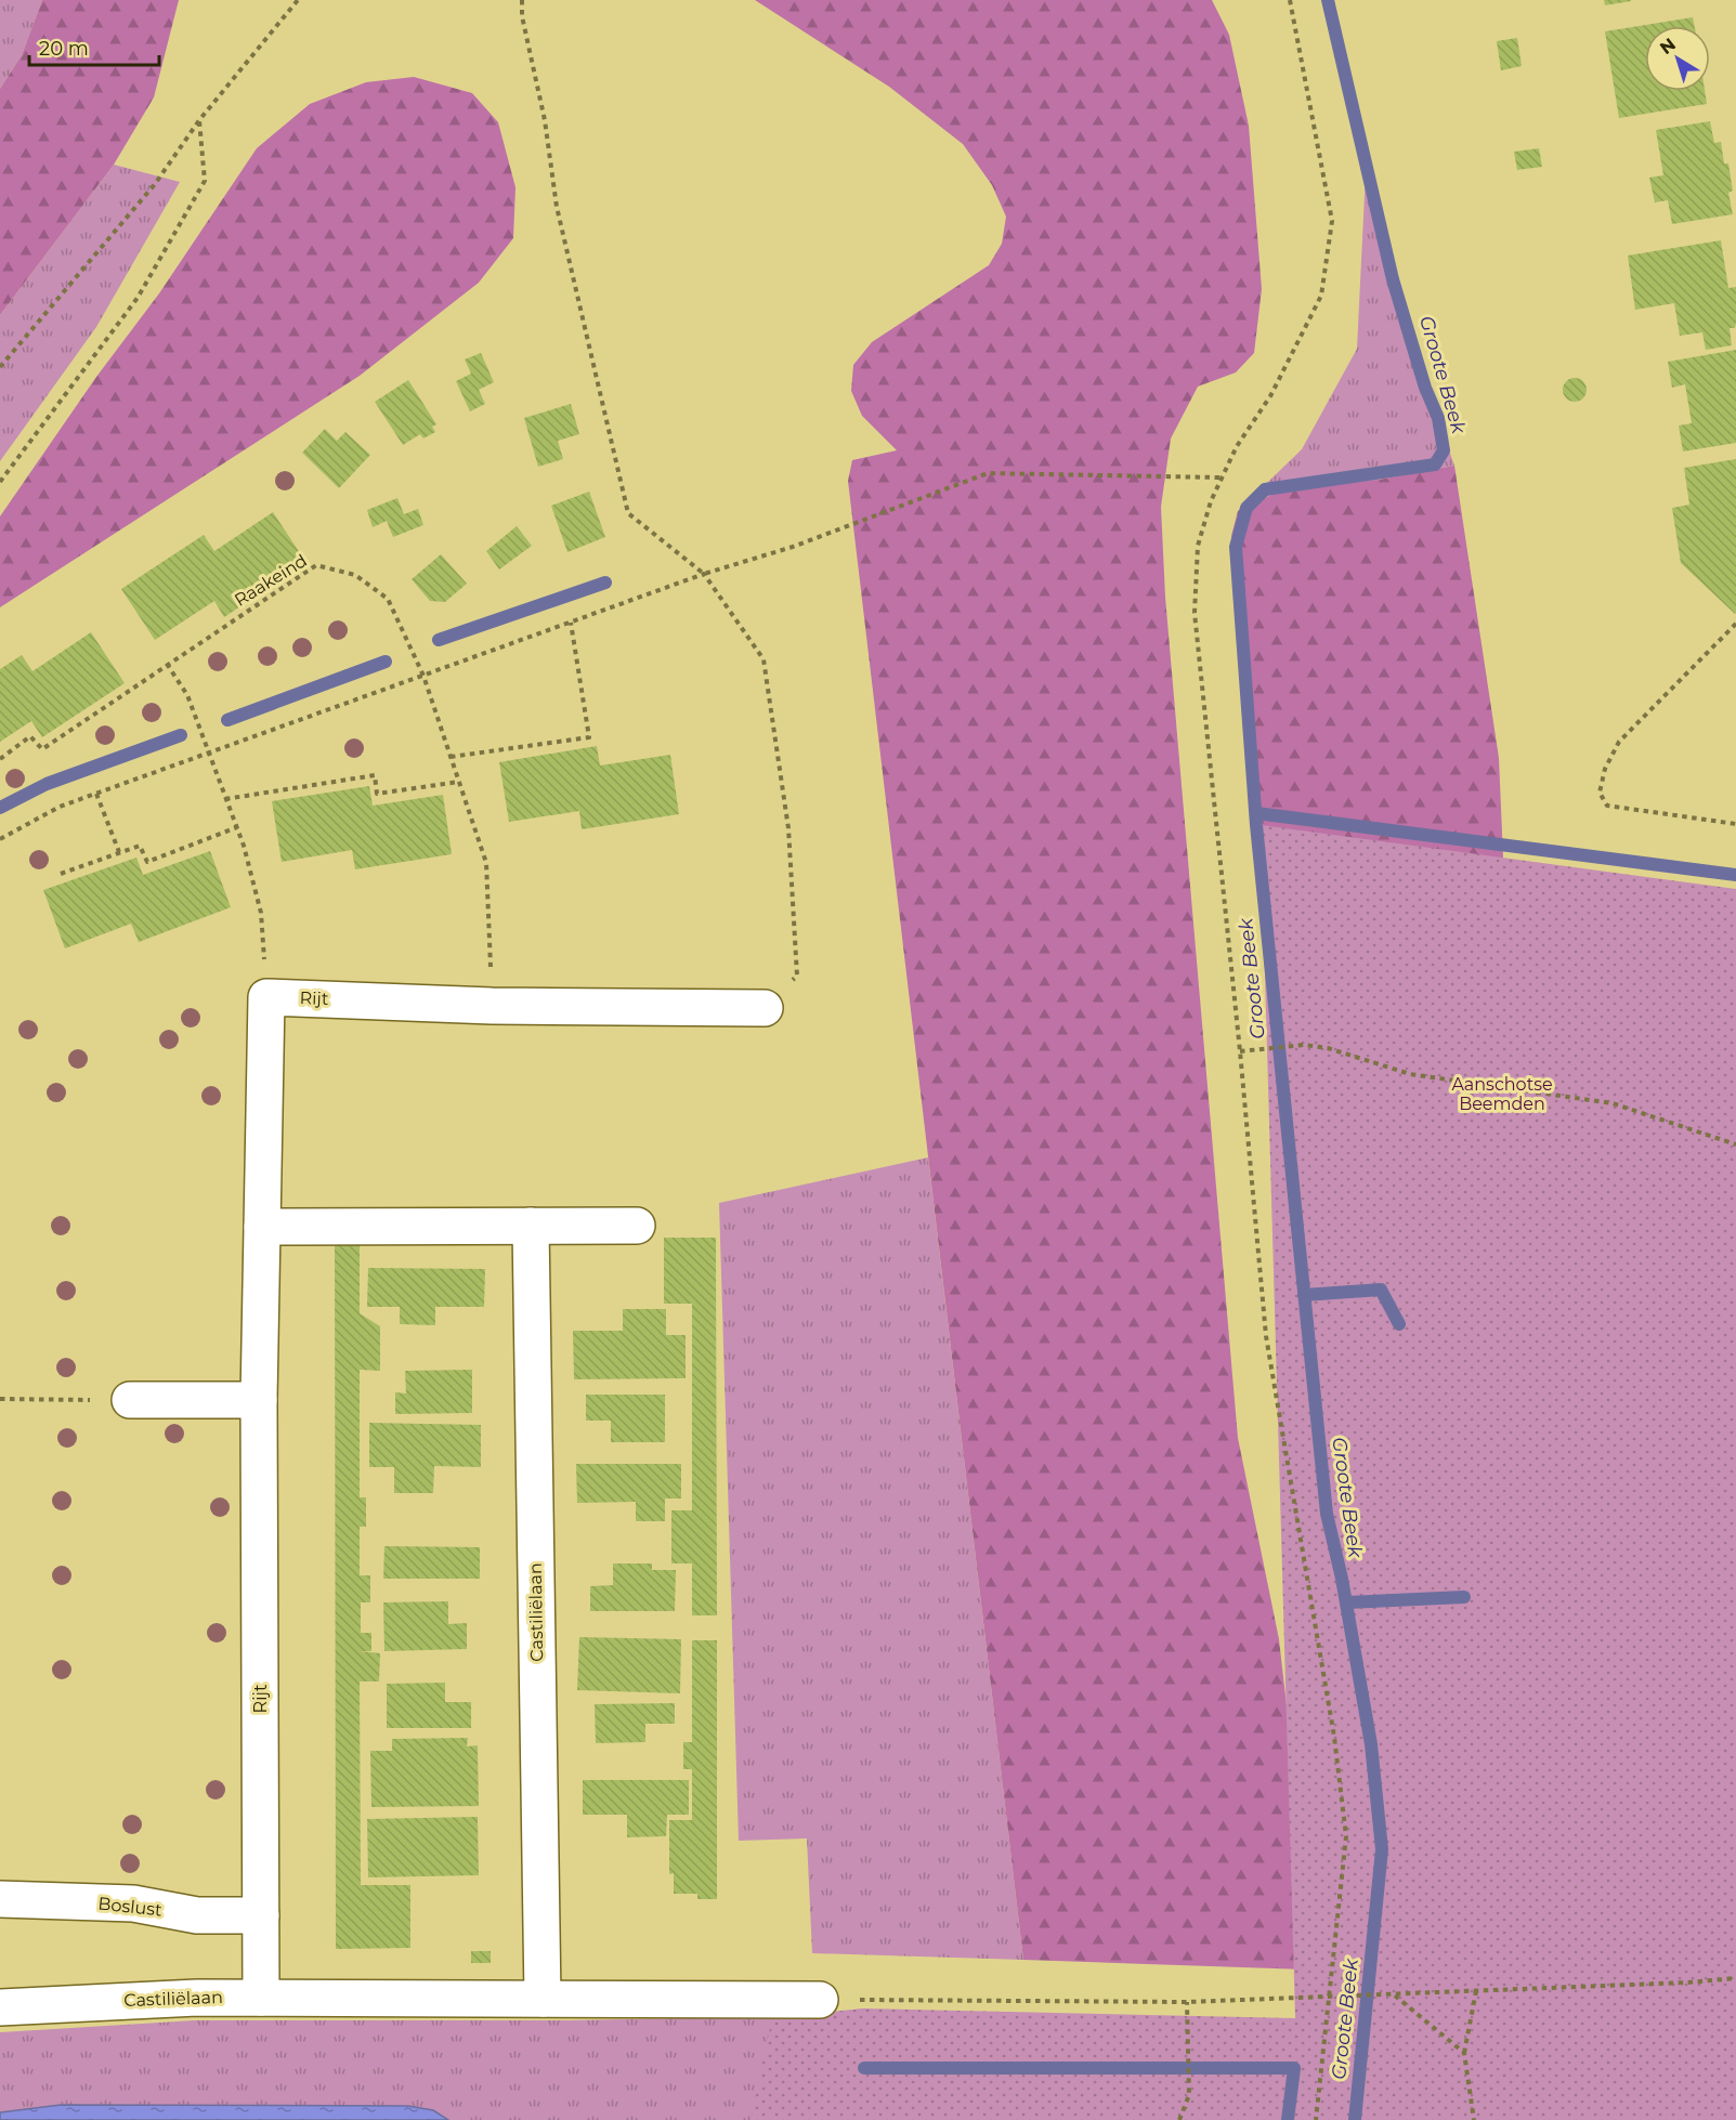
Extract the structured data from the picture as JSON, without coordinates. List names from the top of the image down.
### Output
{
  "streets": {
    "street": ["Rijt", "Castiliëlaan", "Boslust"],
    "path": ["Raakeind"]
  },
  "crossings": [
    ["Raakeind", "Rijt"],
    ["Rijt", "Castiliëlaan"],
    ["Rijt", "Boslust"]
  ],
  "water": ["Groote Beek"],
  "parks": ["Aanschotse Beemden"],
  "scale_bar": "20 m",
  "north": "top left"
}
